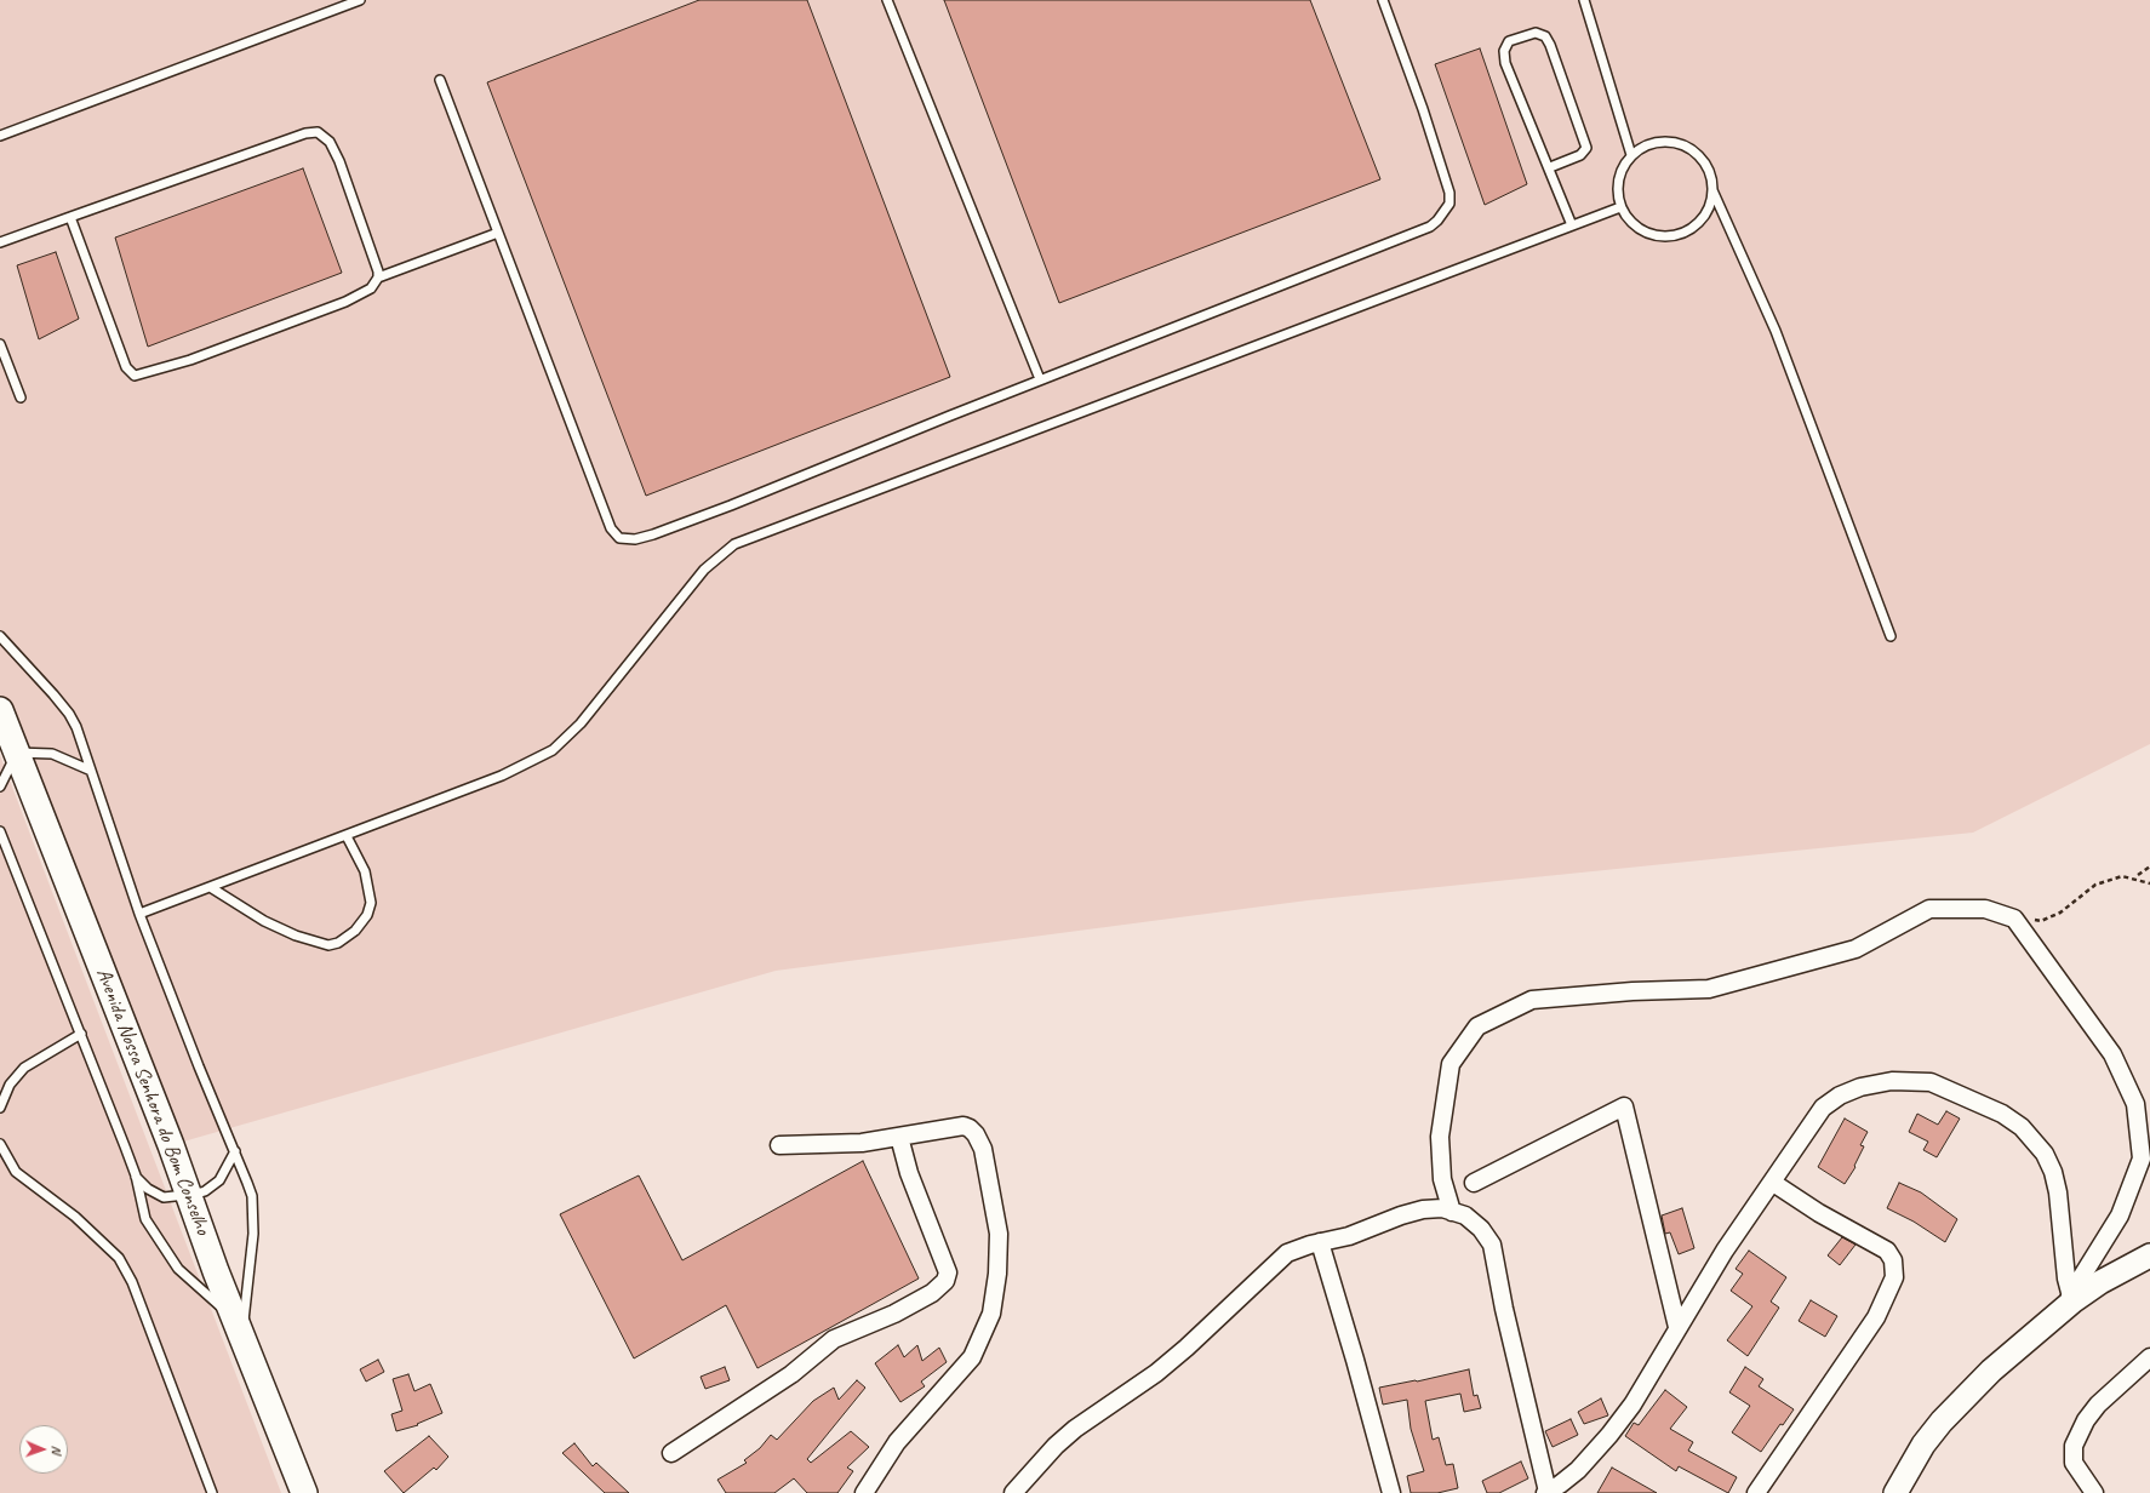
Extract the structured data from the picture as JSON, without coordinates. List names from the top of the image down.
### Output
{
  "streets": {
    "main road": ["Avenida Nossa Senhora do Bom Conselho"]
  },
  "north": "right"
}
